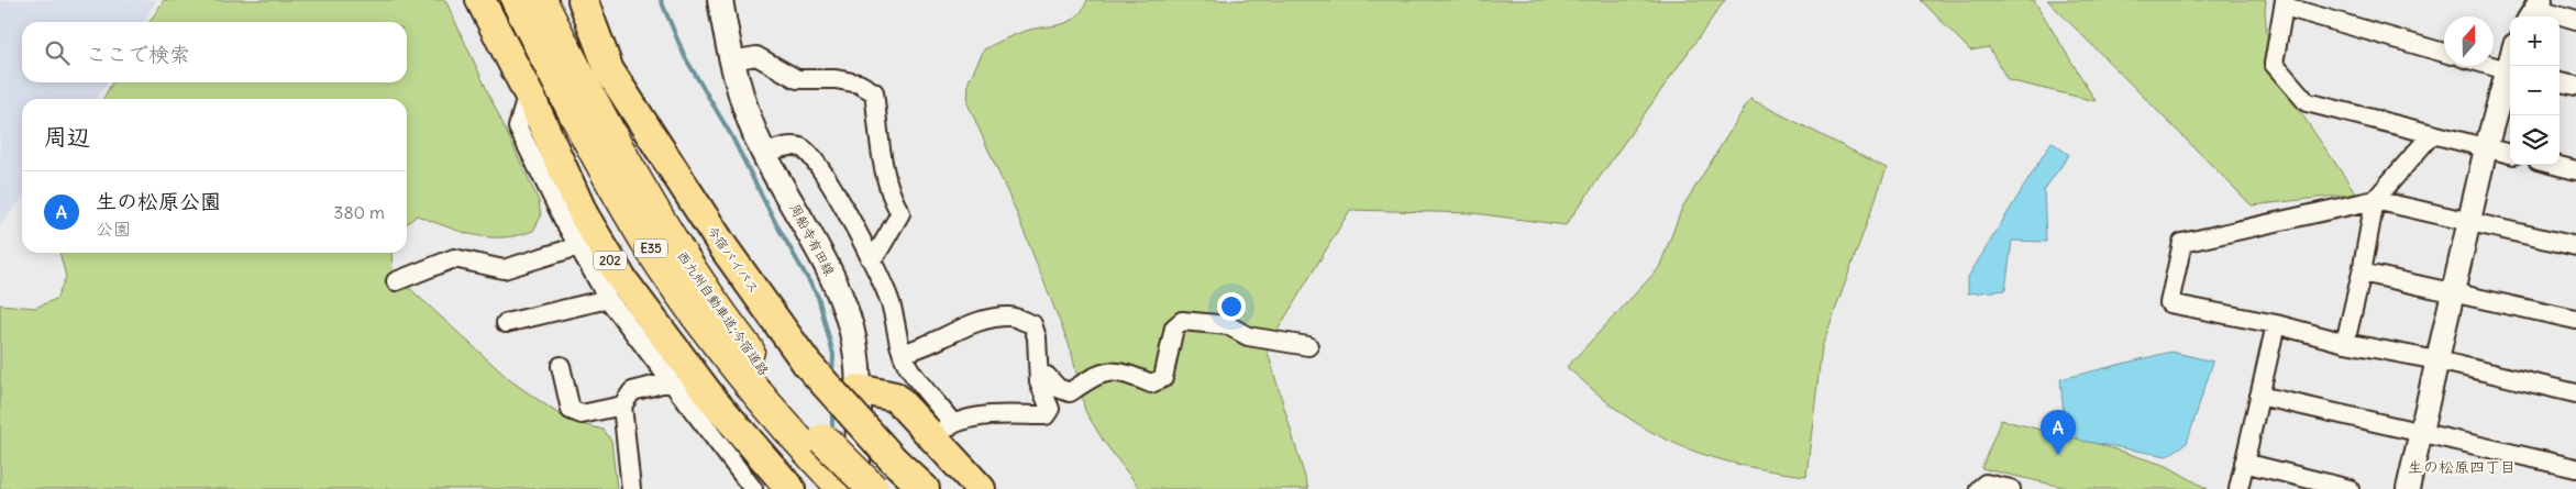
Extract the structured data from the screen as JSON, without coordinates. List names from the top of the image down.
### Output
{
  "streets": {
    "highway": [
      "E35",
      "今宿バイパス",
      "202",
      "西九州自動車道;今宿道路"
    ],
    "main road": ["周船寺有田線"]
  },
  "districts": ["生の松原四丁目"],
  "north": "top",
  "page": {
    "map_buttons": ["+", "−"],
    "search": "ここで検索",
    "heading": "周辺",
    "list": [
      {
        "mark": "A",
        "name": "生の松原公園",
        "note": "公園",
        "value": "380 m"
      }
    ],
    "pins": "A"
  }
}
